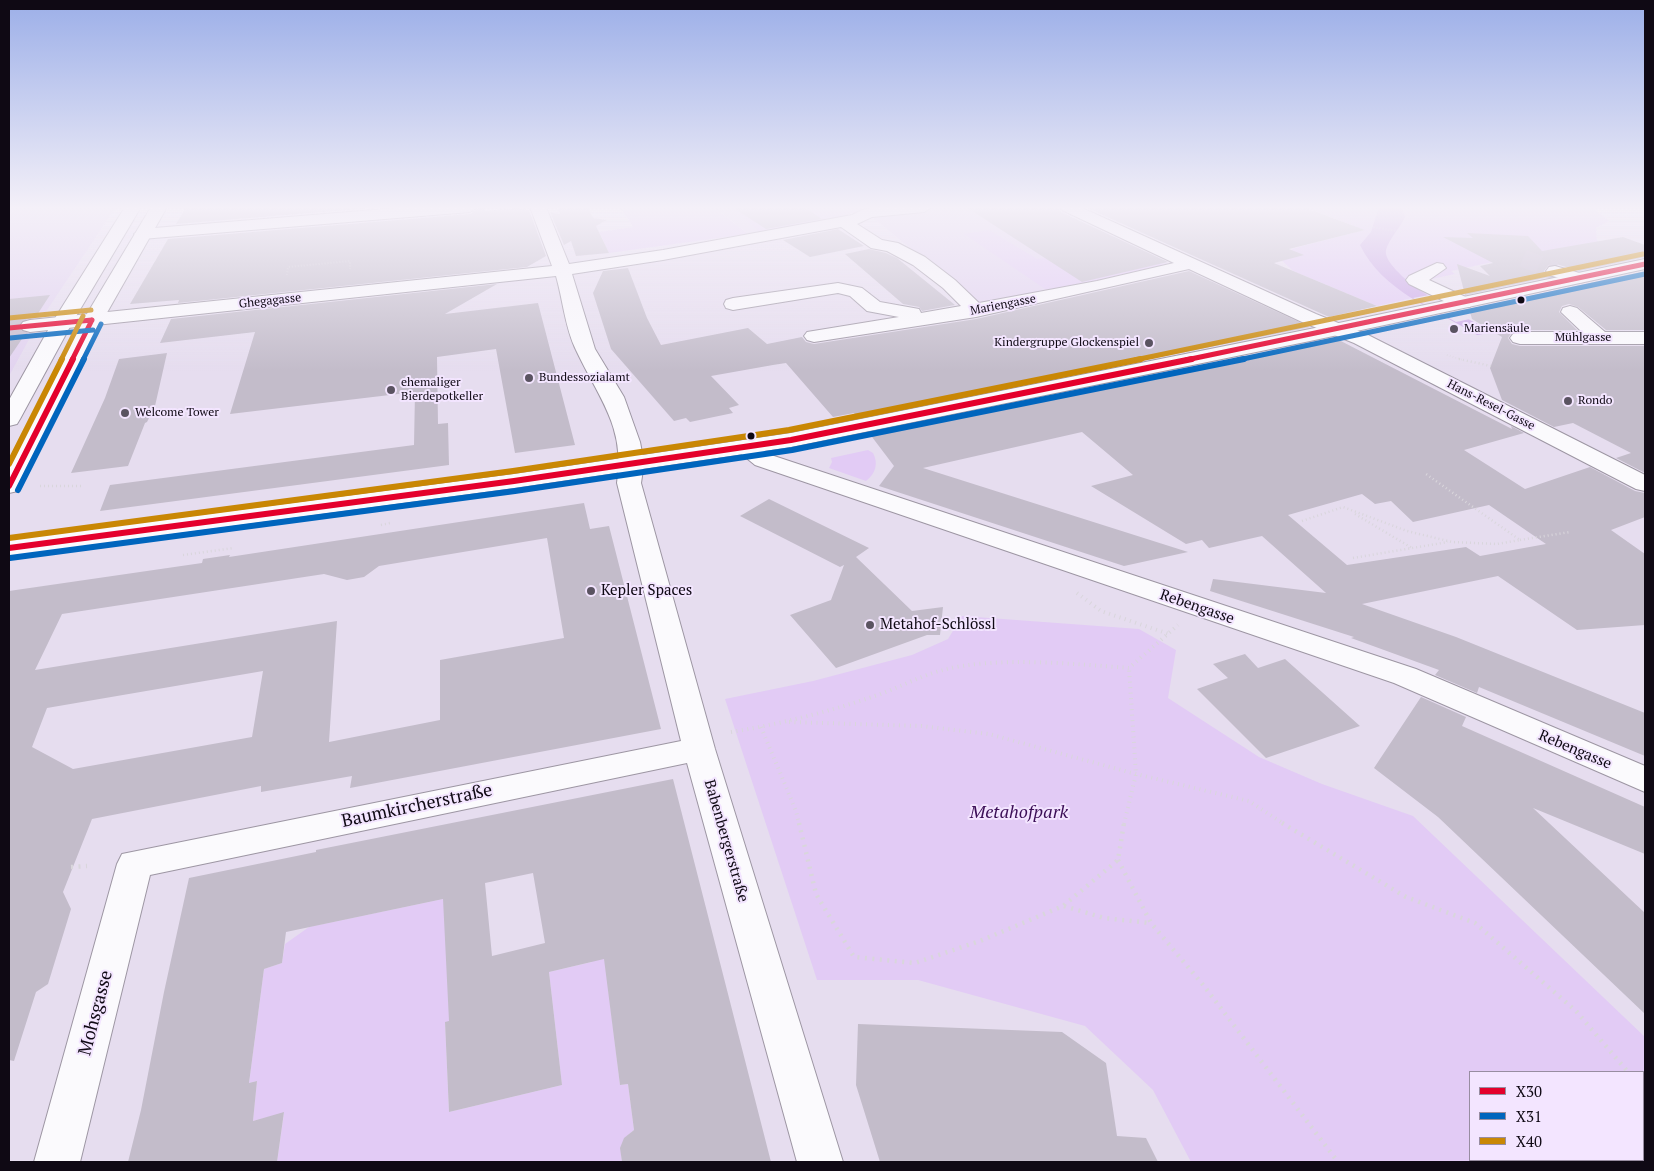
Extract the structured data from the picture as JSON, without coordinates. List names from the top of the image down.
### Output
{
  "streets": {
    "street": [
      "Ghegagasse",
      "Mariengasse",
      "Mühlgasse",
      "Hans-Resel-Gasse",
      "Rebengasse",
      "Baumkircherstraße",
      "Babenbergerstraße",
      "Mohsgasse"
    ]
  },
  "crossings": [
    ["Ghegagasse", "Babenbergerstraße"],
    ["Baumkircherstraße", "Babenbergerstraße"],
    ["Baumkircherstraße", "Mohsgasse"]
  ],
  "parks": ["Metahofpark"],
  "places": [
    "Mariensäule",
    "Kindergruppe Glockenspiel",
    "Bundessozialamt",
    "ehemaliger Bierdepotkeller",
    "Rondo",
    "Welcome Tower",
    "Kepler Spaces",
    "Metahof-Schlössl"
  ],
  "lines": ["transit line X40", "transit line X30", "transit line X31"],
  "legend": ["X30", "X31", "X40"]
}
